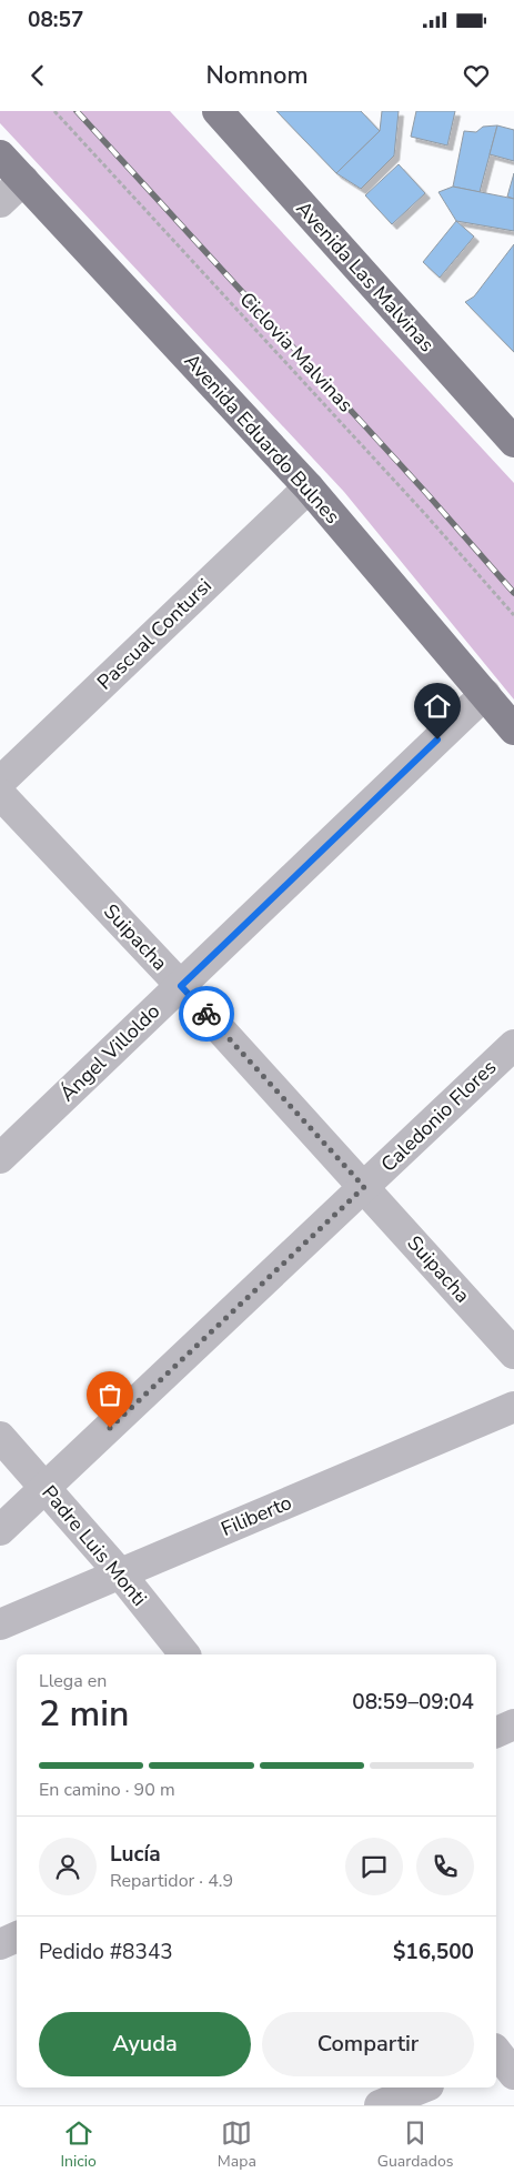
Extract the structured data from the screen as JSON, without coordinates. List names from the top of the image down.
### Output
{
  "streets": {
    "main road": ["Avenida Las Malvinas", "Avenida Eduardo Bulnes"],
    "street": [
      "Pascual Contursi",
      "Suipacha",
      "Ángel Villoldo",
      "Caledonio Flores",
      "Filiberto",
      "Padre Luis Monti"
    ],
    "path": ["Ciclovia Malvinas"]
  },
  "crossings": [
    ["Avenida Eduardo Bulnes", "Pascual Contursi"],
    ["Avenida Eduardo Bulnes", "Ángel Villoldo"],
    ["Suipacha", "Ángel Villoldo"],
    ["Suipacha", "Caledonio Flores"],
    ["Caledonio Flores", "Padre Luis Monti"],
    ["Filiberto", "Padre Luis Monti"]
  ],
  "page": {
    "status": "08:57",
    "header": "Nomnom",
    "heading": ["2 min", "Llega en", "08:59–09:04"],
    "panel": [
      "Lucía",
      "Repartidor · 4.9",
      "Pedido #8343",
      "$16,500"
    ],
    "bar": "En camino · 90 m",
    "buttons": ["Ayuda", "Compartir"],
    "tabs": ["Inicio", "Mapa", "Guardados"]
  }
}
